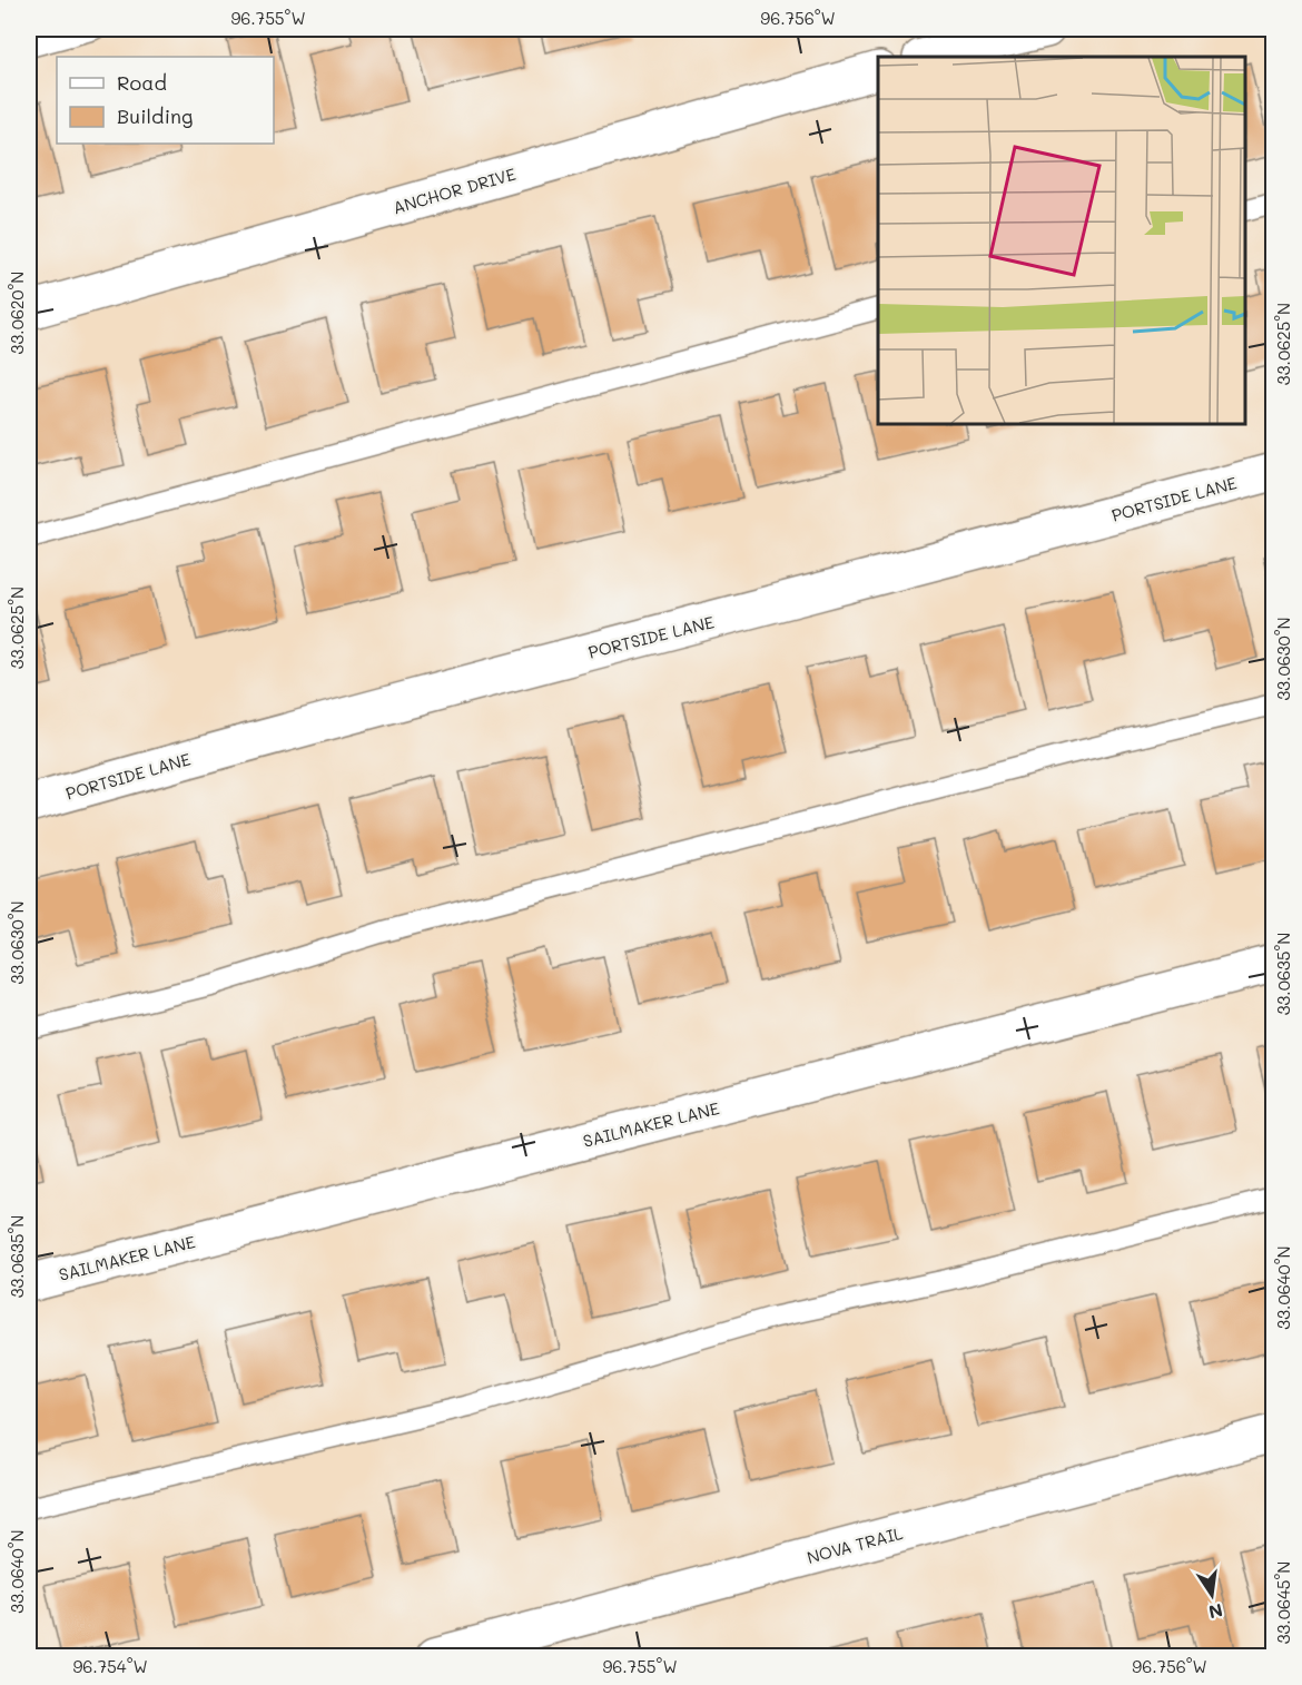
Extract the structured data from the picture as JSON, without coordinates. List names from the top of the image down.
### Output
{
  "streets": {
    "street": [
      "ANCHOR DRIVE",
      "PORTSIDE LANE",
      "SAILMAKER LANE",
      "NOVA TRAIL"
    ]
  },
  "legend": ["Road", "Building"],
  "north": "bottom",
  "coordinates": [
    "96.755°W",
    "96.756°W",
    "33.0620°N",
    "33.0625°N",
    "33.0630°N",
    "33.0635°N",
    "33.0640°N",
    "33.0645°N",
    "96.754°W"
  ]
}
